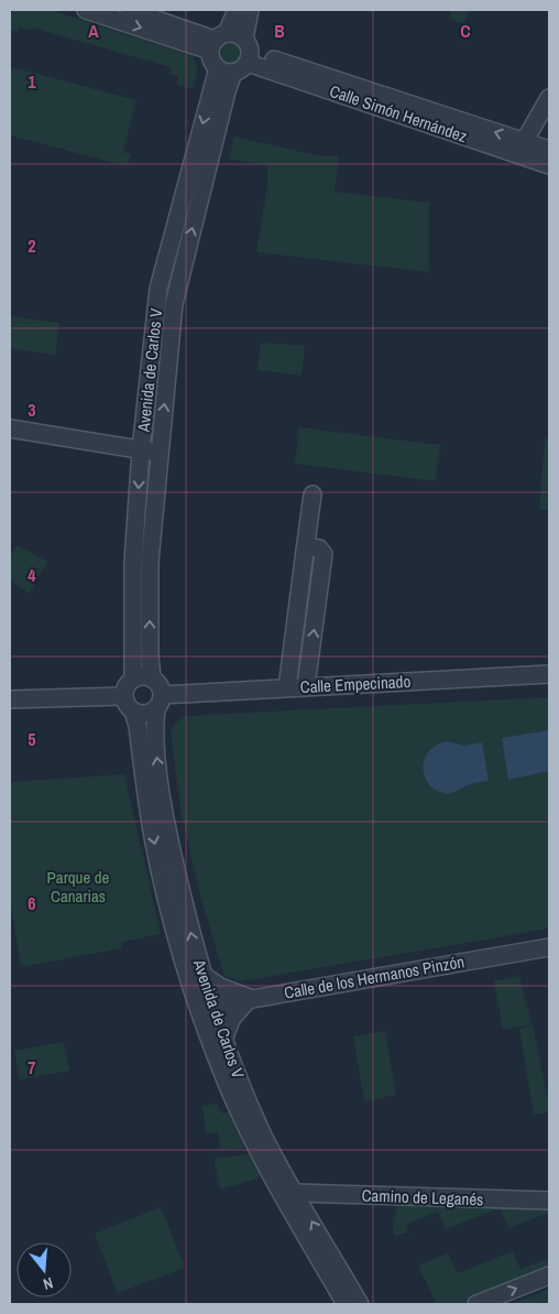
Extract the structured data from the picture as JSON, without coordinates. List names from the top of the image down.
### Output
{
  "streets": {
    "street": [
      "Calle Simón Hernández",
      "Avenida de Carlos V",
      "Calle Empecinado",
      "Calle de los Hermanos Pinzón",
      "Camino de Leganés"
    ]
  },
  "crossings": [
    ["Avenida de Carlos V", "Calle Empecinado"],
    ["Avenida de Carlos V", "Calle de los Hermanos Pinzón"],
    ["Avenida de Carlos V", "Camino de Leganés"]
  ],
  "parks": ["Parque de Canarias"],
  "north": "bottom",
  "grid": {
    "columns": ["A", "B", "C"],
    "rows": [
      "1",
      "2",
      "3",
      "4",
      "5",
      "6",
      "7"
    ]
  }
}
